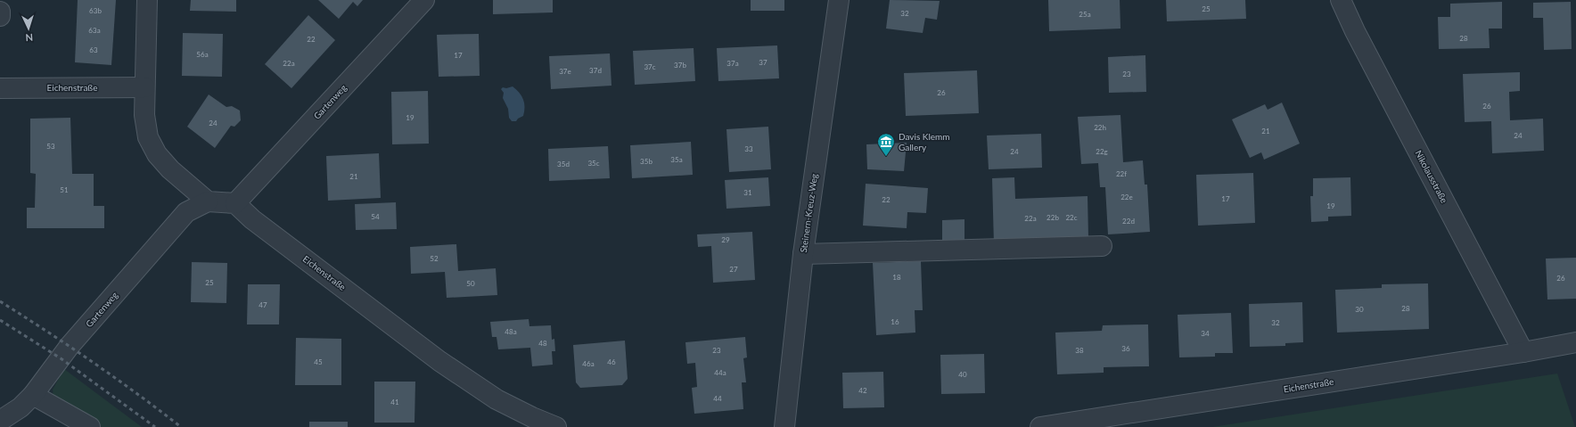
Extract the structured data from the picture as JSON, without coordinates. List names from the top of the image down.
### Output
{
  "streets": {
    "street": [
      "Eichenstraße",
      "Gartenweg",
      "Nikolausstraße",
      "Steinern-Kreuz-Weg"
    ]
  },
  "crossings": [
    ["Eichenstraße", "Gartenweg"],
    ["Eichenstraße", "Nikolausstraße"]
  ],
  "places": {
    "museum": ["Davis Klemm Gallery"]
  },
  "house_numbers": [
    "25",
    "63b",
    "32",
    "25a",
    "63a",
    "28",
    "22",
    "63",
    "56a",
    "17",
    "37",
    "22a",
    "37a",
    "37b",
    "37c",
    "37d",
    "37e",
    "23",
    "26",
    "26",
    "19",
    "24",
    "22h",
    "21",
    "24",
    "53",
    "33",
    "24",
    "22g",
    "35a",
    "35b",
    "35c",
    "35d",
    "22f",
    "21",
    "51",
    "31",
    "22e",
    "17",
    "22",
    "19",
    "54",
    "22b",
    "22c",
    "22a",
    "22d",
    "29",
    "52",
    "27",
    "18",
    "26",
    "25",
    "50",
    "47",
    "28",
    "30",
    "16",
    "32",
    "48a",
    "34",
    "48",
    "36",
    "23",
    "38",
    "45",
    "46",
    "46a",
    "44a",
    "40",
    "42",
    "44",
    "41"
  ],
  "north": "bottom"
}
